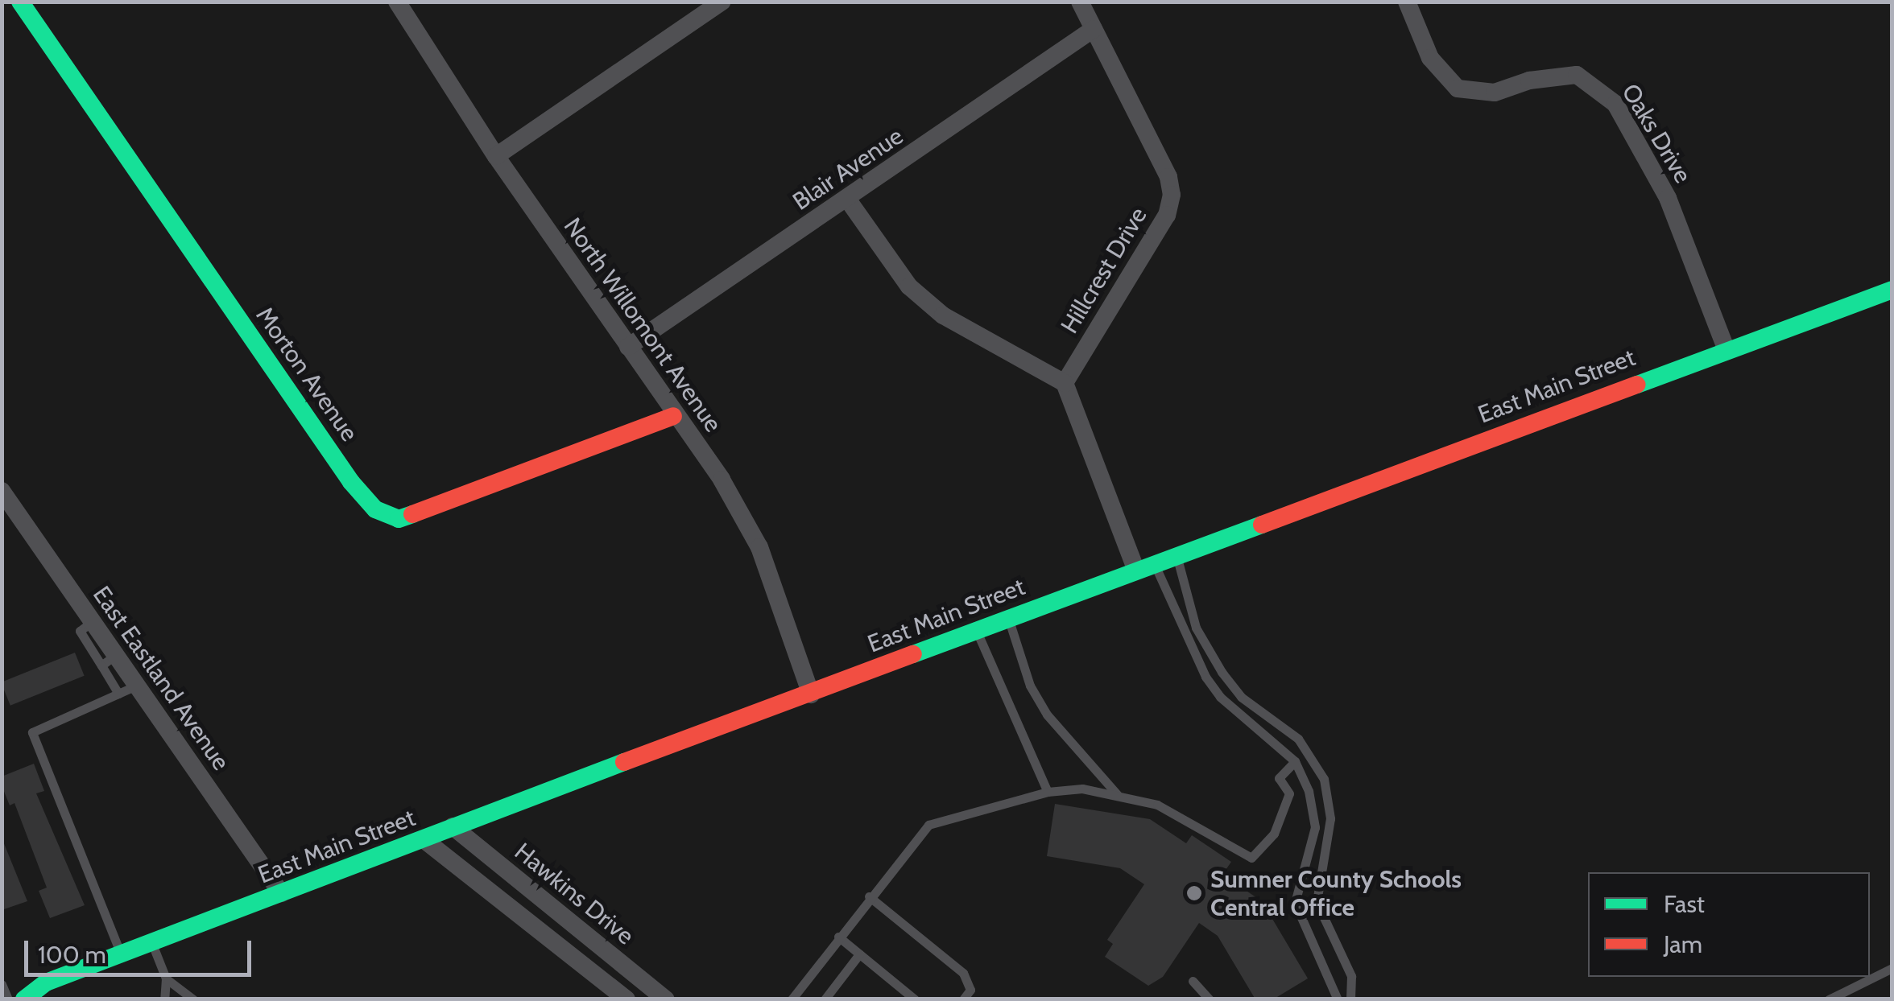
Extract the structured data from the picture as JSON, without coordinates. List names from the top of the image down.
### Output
{
  "streets": {
    "street": [
      "Oaks Drive",
      "Blair Avenue",
      "Hillcrest Drive",
      "North Willomont Avenue",
      "Morton Avenue",
      "East Main Street",
      "East Eastland Avenue",
      "Hawkins Drive"
    ]
  },
  "crossings": [
    ["Oaks Drive", "East Main Street"],
    ["Blair Avenue", "Hillcrest Drive"],
    ["Blair Avenue", "North Willomont Avenue"],
    ["North Willomont Avenue", "Morton Avenue"],
    ["North Willomont Avenue", "East Main Street"],
    ["East Main Street", "East Eastland Avenue"],
    ["East Main Street", "Hawkins Drive"]
  ],
  "places": ["Sumner County Schools Central Office"],
  "legend": ["Fast", "Jam"],
  "scale_bar": "100 m"
}
